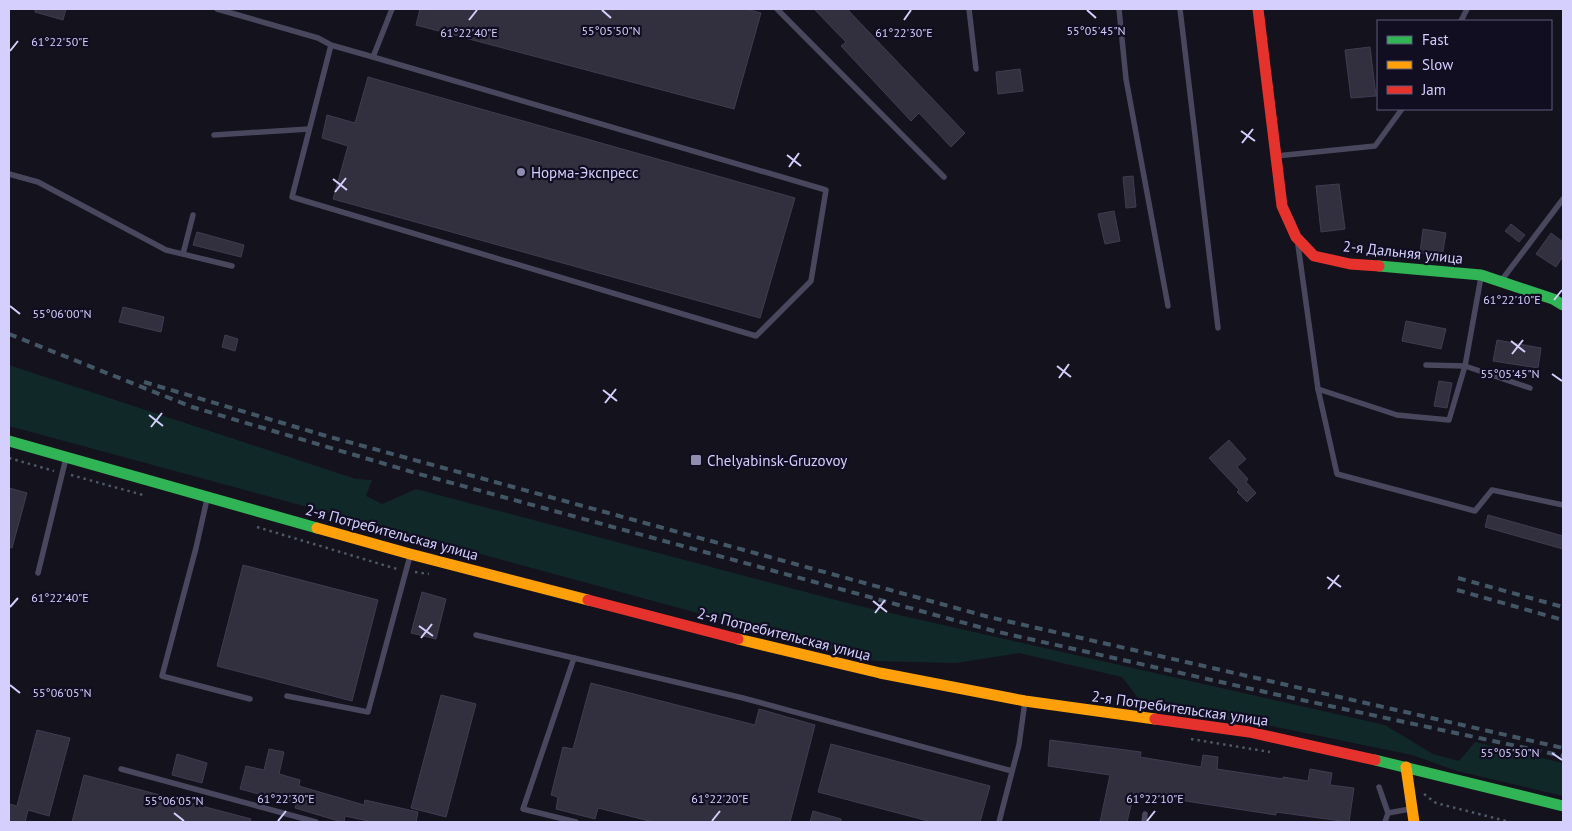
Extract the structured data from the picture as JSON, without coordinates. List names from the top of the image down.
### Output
{
  "streets": {
    "street": ["2-я Дальняя улица", "2-я Потребительская улица"]
  },
  "places": {
    "other": ["Норма-Экспресс"],
    "transit": ["Chelyabinsk-Gruzovoy"]
  },
  "legend": ["Fast", "Slow", "Jam"],
  "coordinates": [
    "55°05'50\"N",
    "55°05'45\"N",
    "61°22'40\"E",
    "61°22'30\"E",
    "61°22'50\"E",
    "61°22'10\"E",
    "55°06'00\"N",
    "55°06'05\"N",
    "61°22'20\"E"
  ]
}
